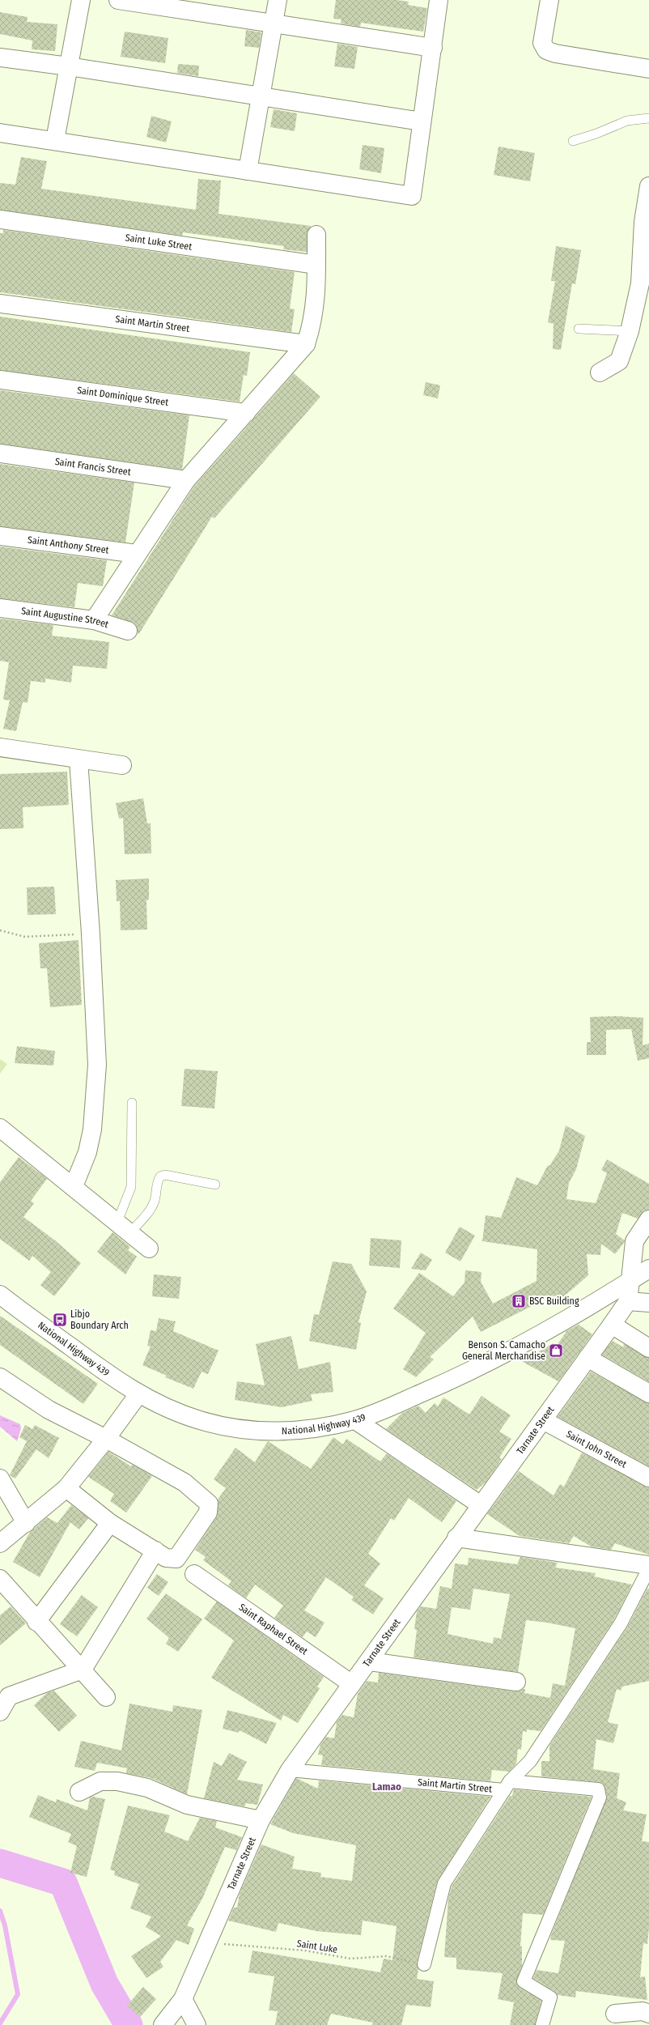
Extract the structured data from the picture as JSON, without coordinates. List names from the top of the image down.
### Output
{
  "streets": {
    "street": [
      "Saint Luke Street",
      "Saint Martin Street",
      "Saint Dominique Street",
      "Saint Francis Street",
      "Saint Anthony Street",
      "Saint Augustine Street",
      "National Highway 439",
      "Tarnate Street",
      "Saint John Street",
      "Saint Raphael Street"
    ],
    "path": ["Saint Luke"]
  },
  "crossings": [
    ["Saint Martin Street", "Tarnate Street"],
    ["National Highway 439", "Tarnate Street"],
    ["Tarnate Street", "Saint John Street"],
    ["Tarnate Street", "Saint Raphael Street"],
    ["Tarnate Street", "Saint Luke"]
  ],
  "districts": ["Lamao"],
  "places": {
    "building": ["BSC Building"],
    "bus stop": ["Libjo Boundary Arch"],
    "shop": ["Benson S. Camacho General Merchandise"]
  }
}
